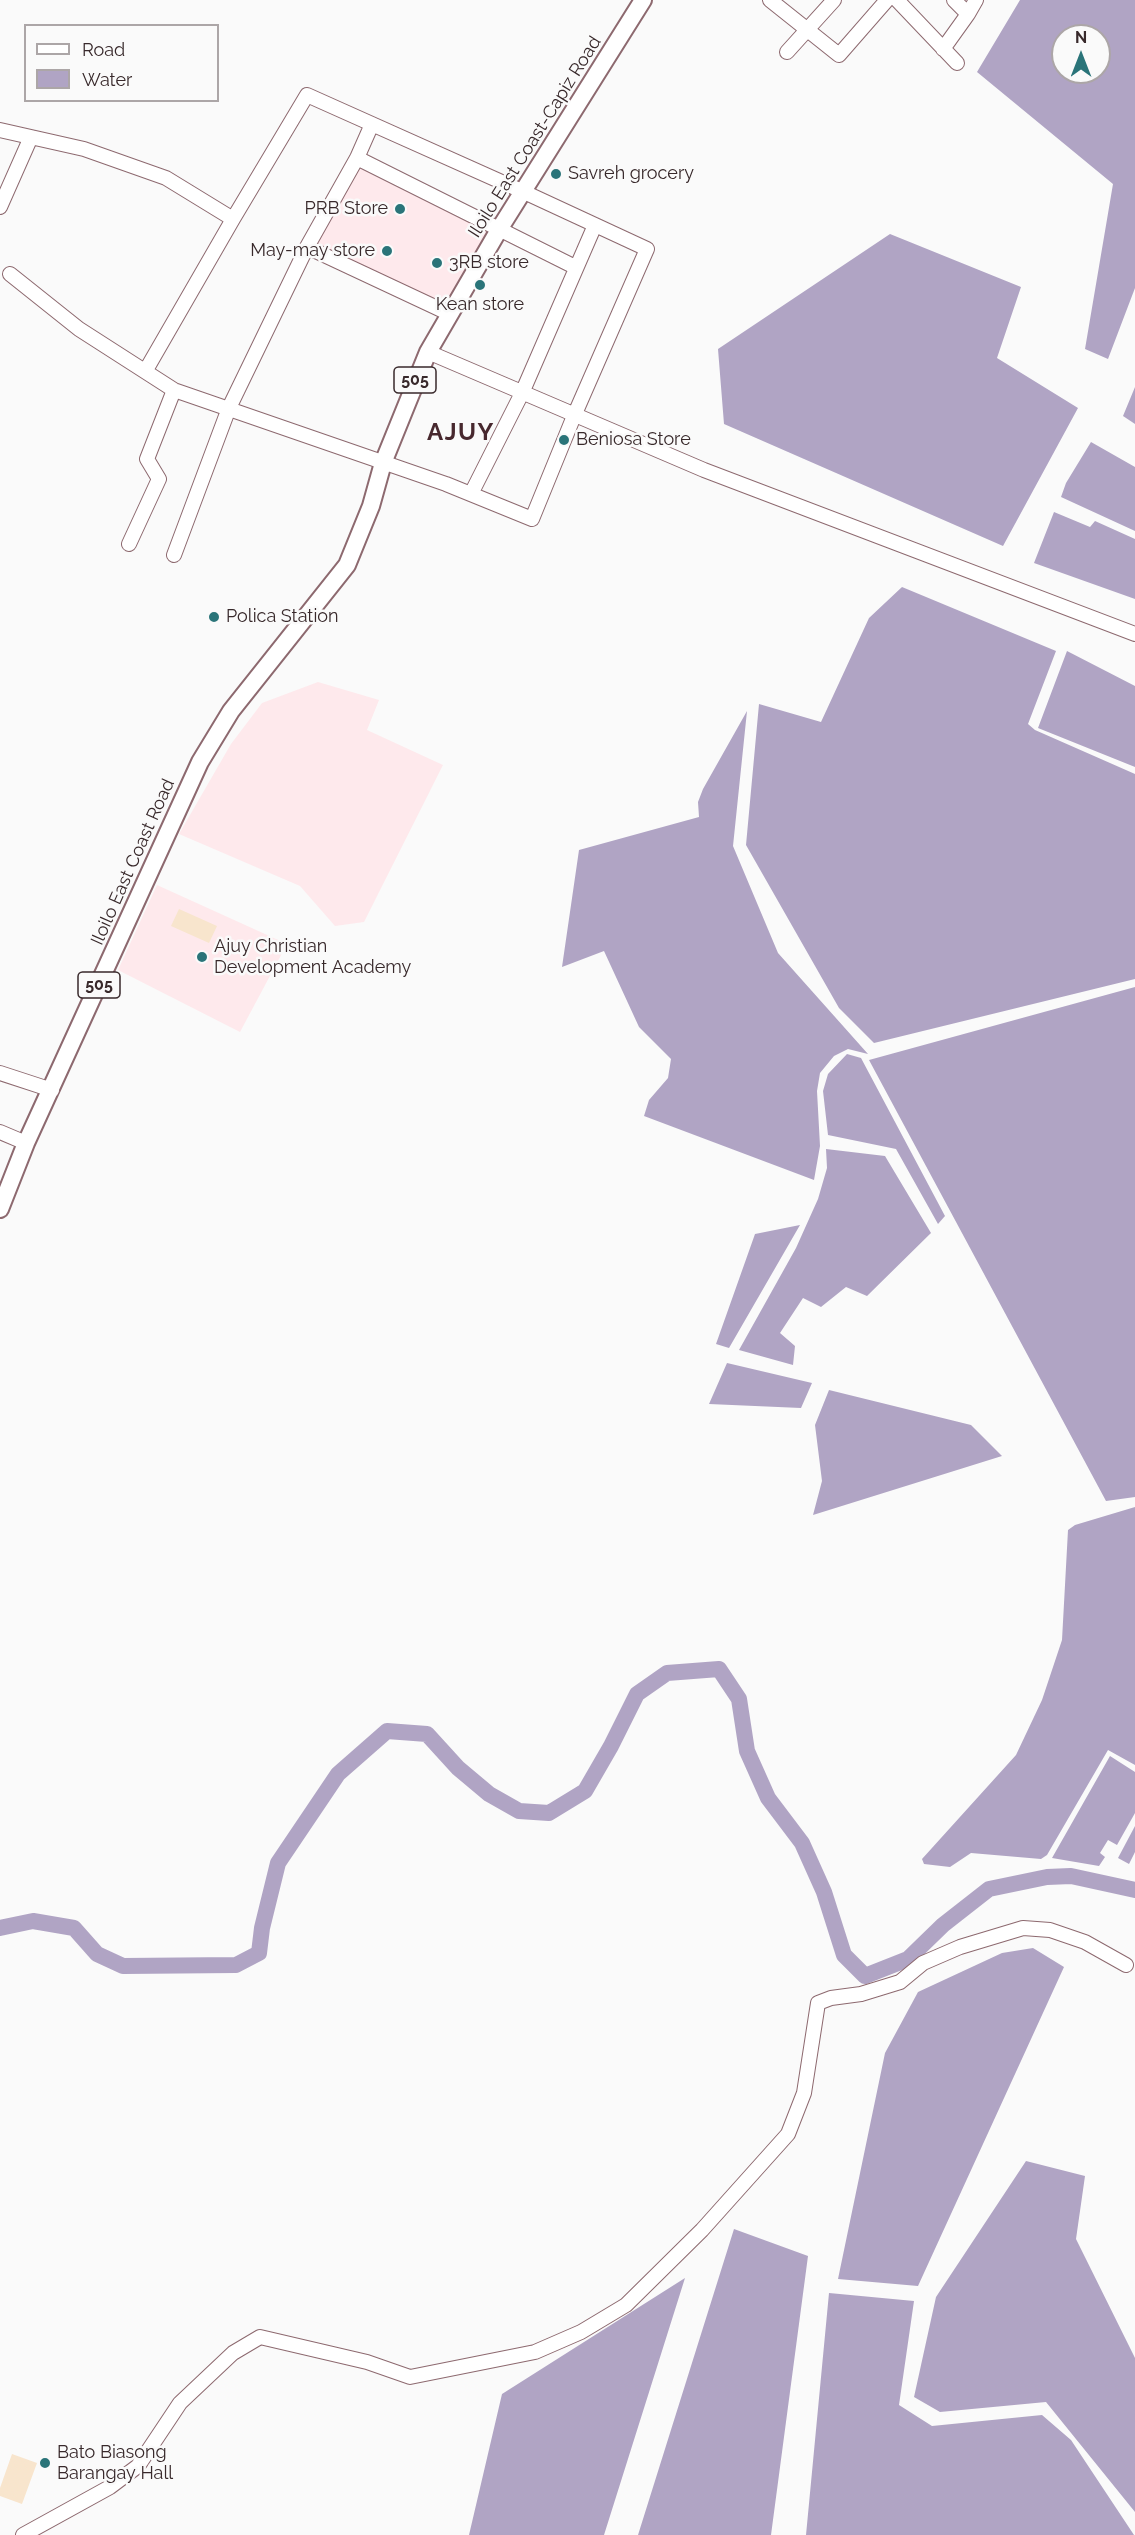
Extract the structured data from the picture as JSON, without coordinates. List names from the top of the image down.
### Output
{
  "streets": {
    "main road": ["Iloilo East Coast-Capiz Road", "505", "Iloilo East Coast Road"]
  },
  "crossings": [
    ["Iloilo East Coast-Capiz Road", "Iloilo East Coast Road"]
  ],
  "districts": ["AJUY"],
  "places": [
    "Savreh grocery",
    "PRB Store",
    "May-may store",
    "3RB store",
    "Kean store",
    "Beniosa Store",
    "Polica Station",
    "Ajuy Christian Development Academy",
    "Bato Biasong Barangay Hall"
  ],
  "legend": ["Road", "Water"],
  "north": "top"
}
